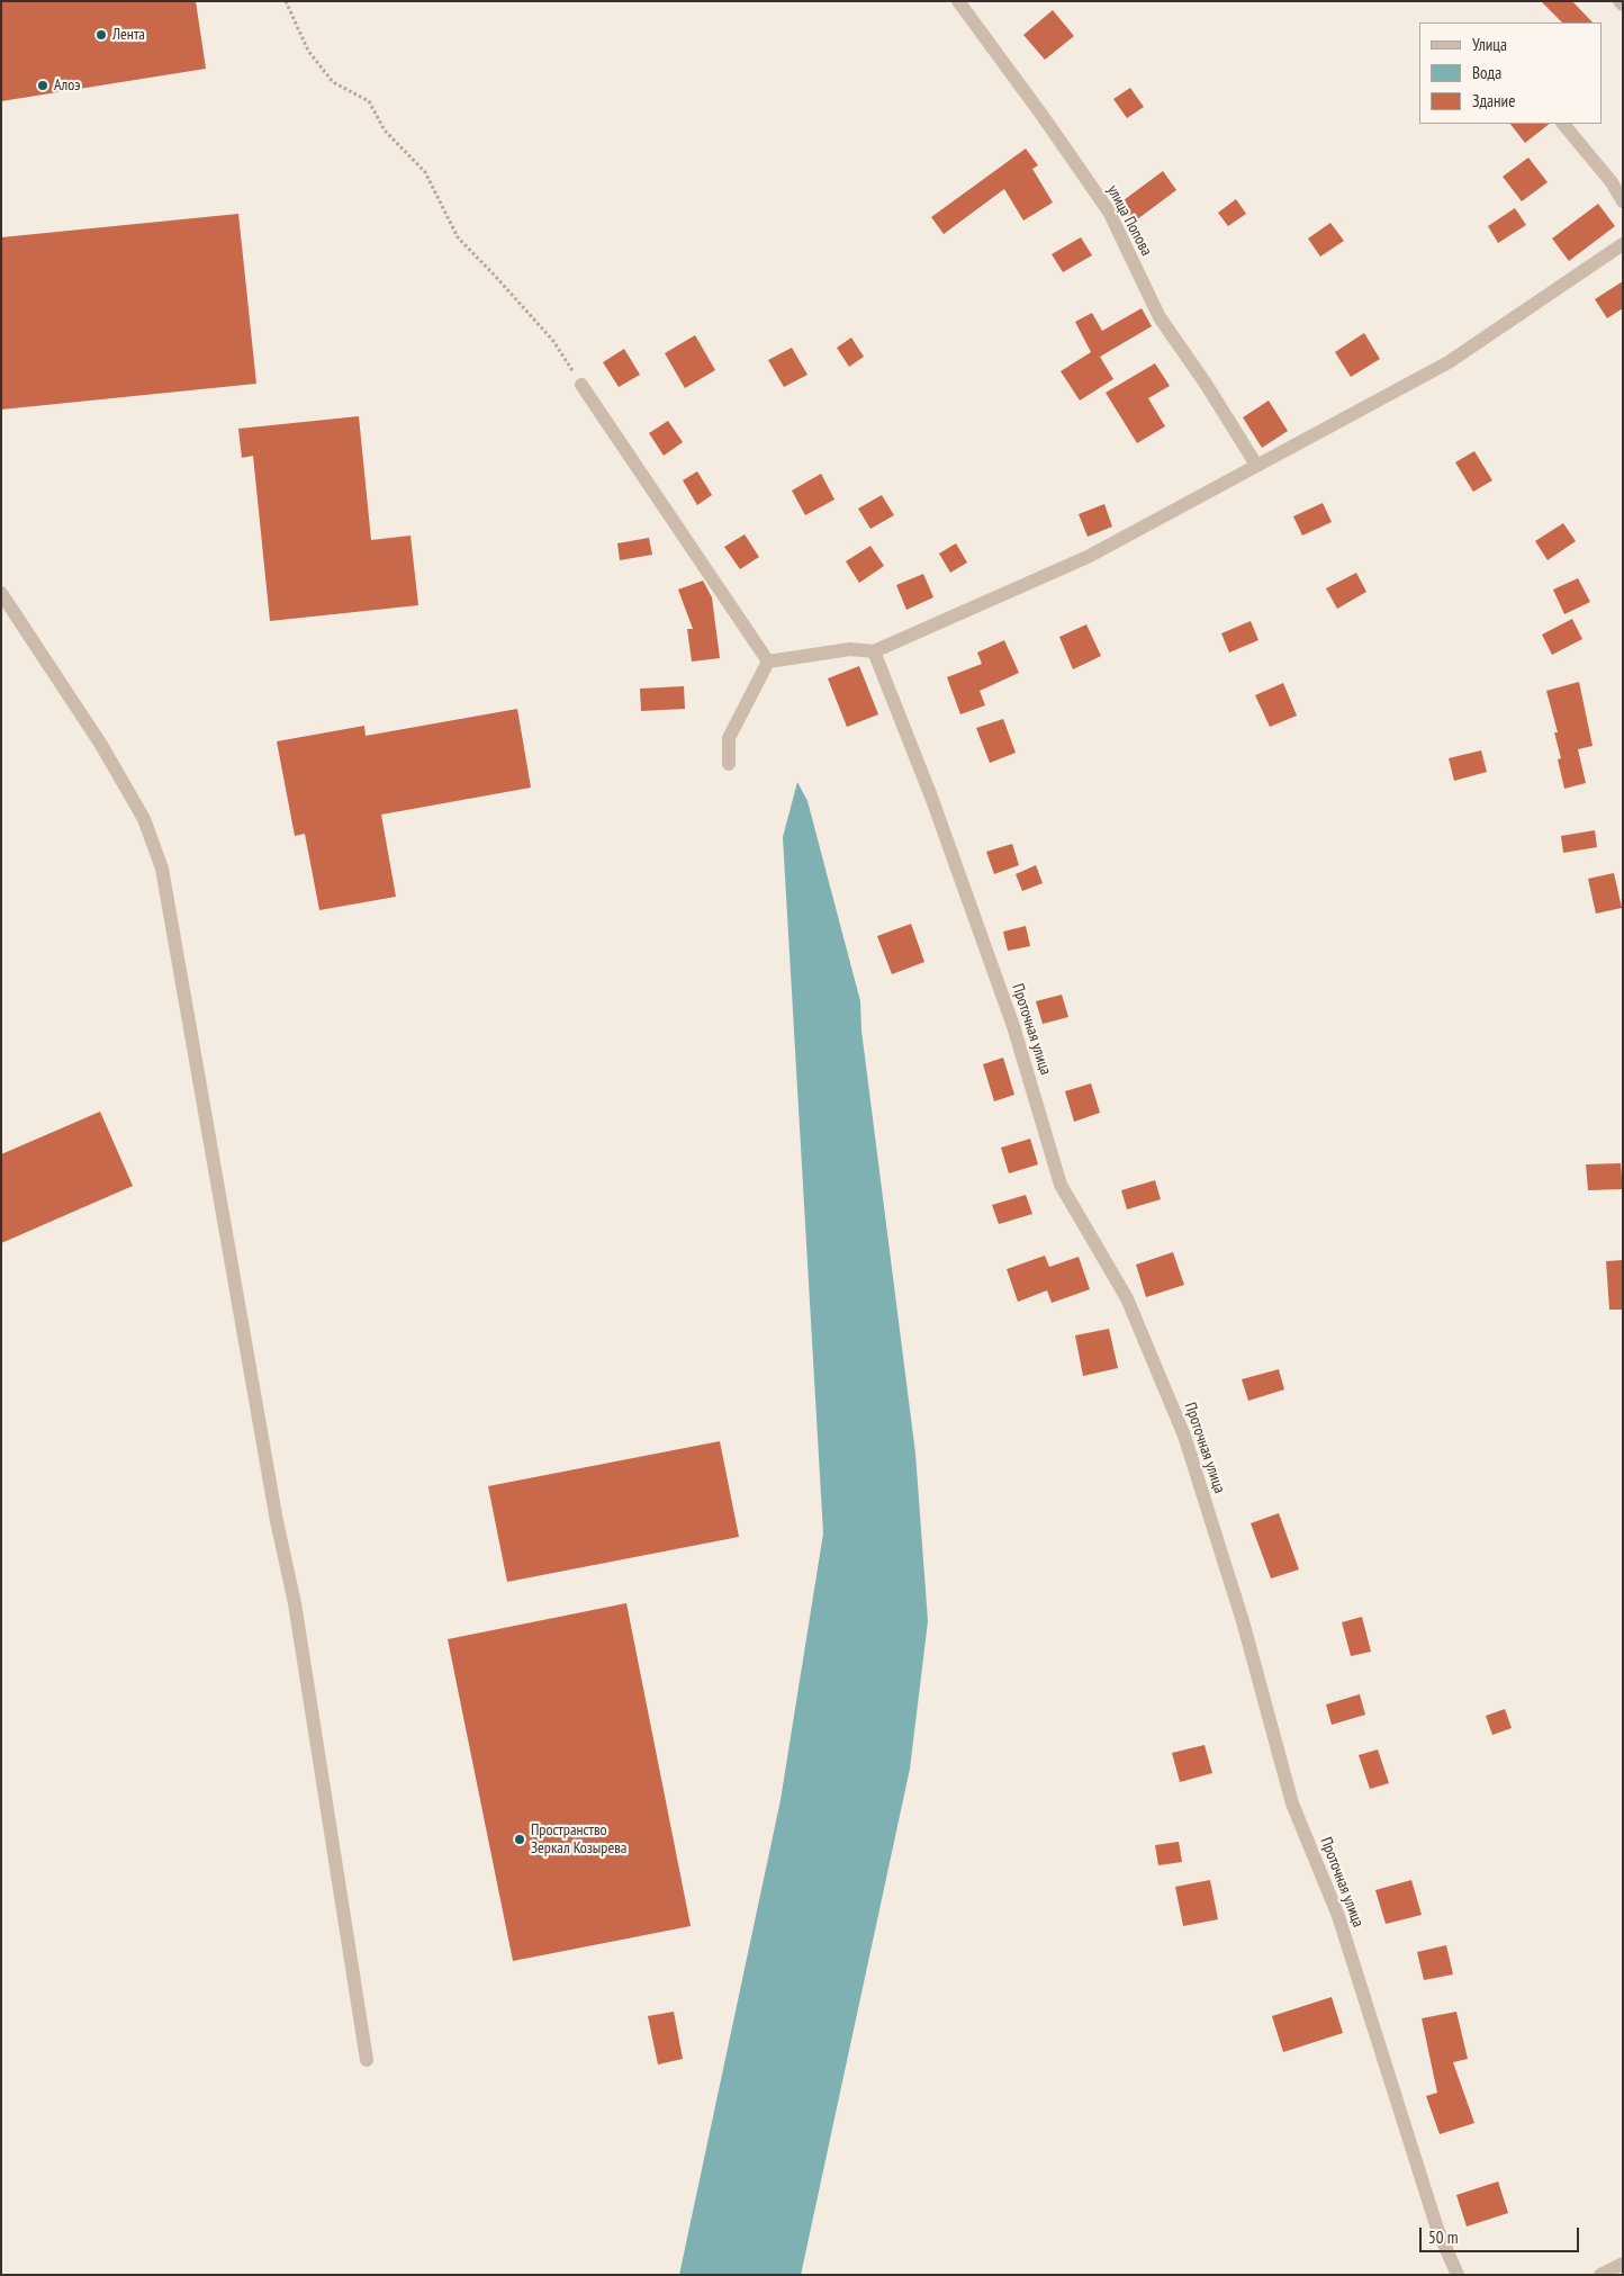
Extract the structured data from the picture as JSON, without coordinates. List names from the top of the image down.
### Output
{
  "streets": {
    "street": ["улица Попова", "Проточная улица"]
  },
  "places": ["Лента", "Алоэ", "Пространство Зеркал Козырева"],
  "legend": ["Улица", "Вода", "Здание"],
  "scale_bar": "50 m"
}
